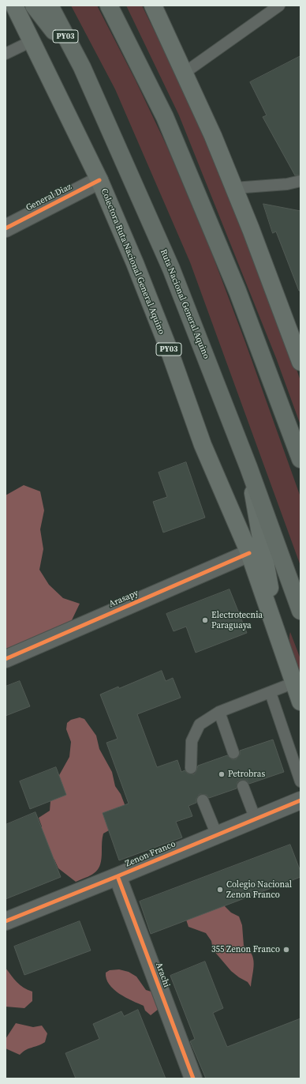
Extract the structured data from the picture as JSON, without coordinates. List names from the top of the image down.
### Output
{
  "streets": {
    "highway": ["PY03", "Ruta Nacional General Aquino"],
    "main road": ["Colectora Ruta Nacional General Aquino"],
    "street": [
      "General Diaz",
      "Arasapy",
      "Zenon Franco",
      "Arachi"
    ]
  },
  "crossings": [
    ["General Diaz", "Colectora Ruta Nacional General Aquino"],
    ["Colectora Ruta Nacional General Aquino", "Arasapy"],
    ["Zenon Franco", "Arachi"]
  ],
  "places": [
    "Electrotecnia Paraguaya",
    "Petrobras",
    "Colegio Nacional Zenon Franco",
    "355 Zenon Franco"
  ]
}
